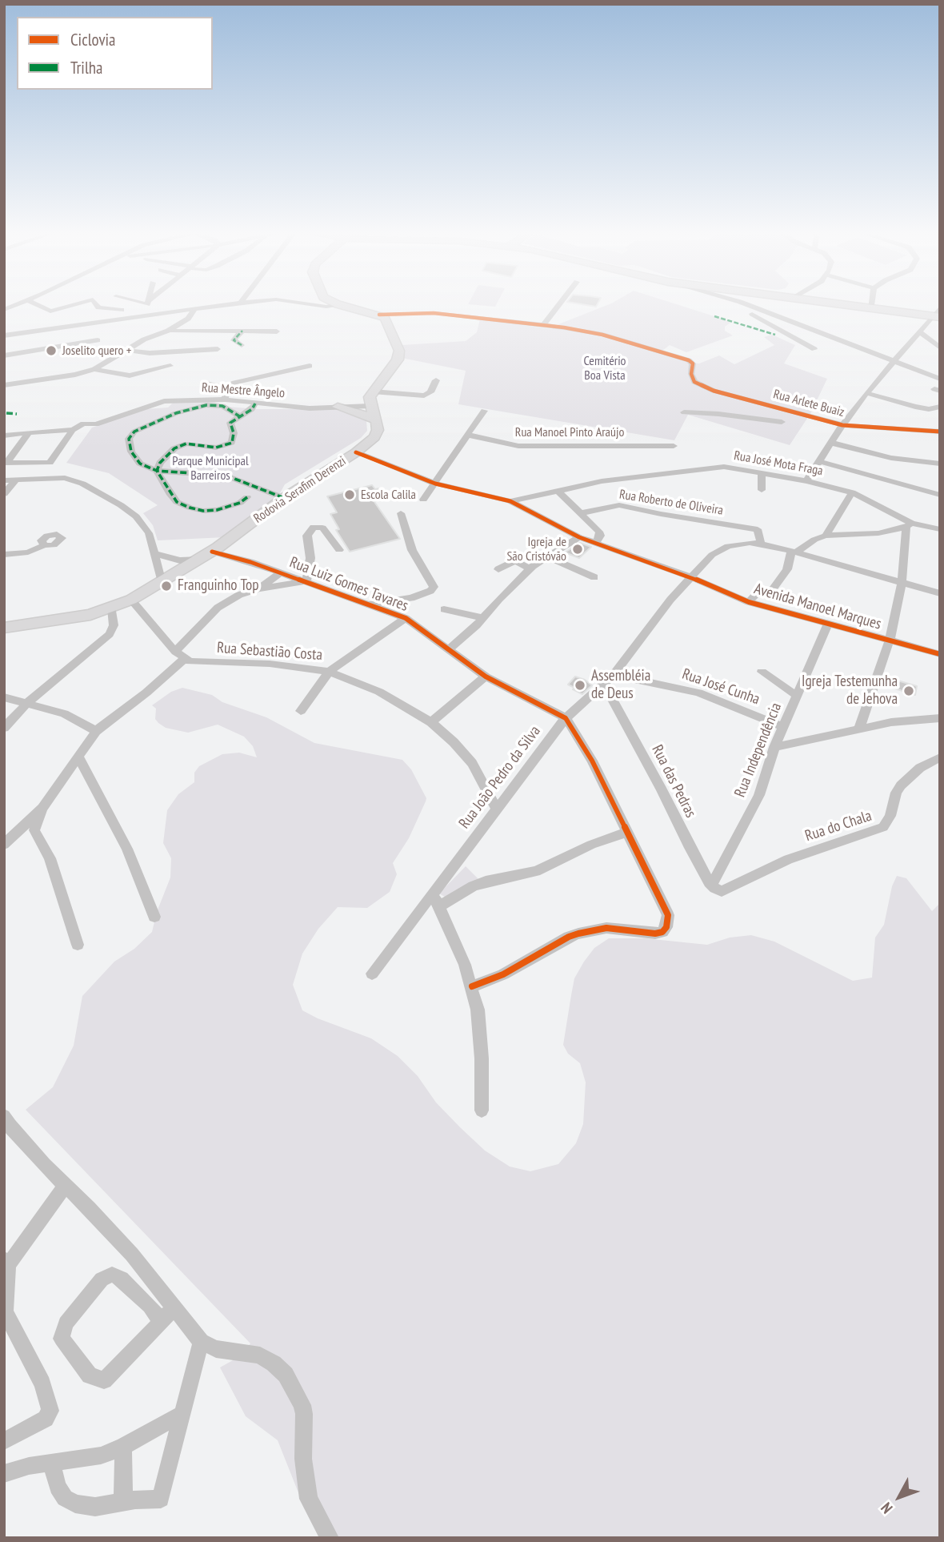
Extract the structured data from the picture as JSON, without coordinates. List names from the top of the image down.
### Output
{
  "streets": {
    "main road": ["Rodovia Serafim Derenzi"],
    "street": [
      "Rua Mestre Ângelo",
      "Rua Arlete Buaiz",
      "Rua Manoel Pinto Araújo",
      "Rua José Mota Fraga",
      "Rua Roberto de Oliveira",
      "Rua Luiz Gomes Tavares",
      "Avenida Manoel Marques",
      "Rua Sebastião Costa",
      "Rua José Cunha",
      "Rua Independência",
      "Rua João Pedro da Silva",
      "Rua das Pedras",
      "Rua do Chala"
    ]
  },
  "crossings": [
    ["Rua José Mota Fraga", "Avenida Manoel Marques"],
    ["Rodovia Serafim Derenzi", "Rua Luiz Gomes Tavares"],
    ["Rodovia Serafim Derenzi", "Avenida Manoel Marques"],
    ["Rua Roberto de Oliveira", "Rua João Pedro da Silva"],
    ["Rua Luiz Gomes Tavares", "Rua João Pedro da Silva"],
    ["Avenida Manoel Marques", "Rua Independência"],
    ["Avenida Manoel Marques", "Rua João Pedro da Silva"],
    ["Rua Sebastião Costa", "Rua João Pedro da Silva"],
    ["Rua José Cunha", "Rua Independência"],
    ["Rua José Cunha", "Rua João Pedro da Silva"],
    ["Rua Independência", "Rua das Pedras"],
    ["Rua Independência", "Rua do Chala"],
    ["Rua João Pedro da Silva", "Rua das Pedras"],
    ["Rua das Pedras", "Rua do Chala"]
  ],
  "parks": ["Cemitério Boa Vista", "Parque Municipal Barreiros"],
  "places": [
    "Joselito quero +",
    "Escola Calila",
    "Igreja de São Cristóvão",
    "Franguinho Top",
    "Assembléia de Deus",
    "Igreja Testemunha de Jehova"
  ],
  "legend": ["Ciclovia", "Trilha"],
  "north": "bottom left"
}
